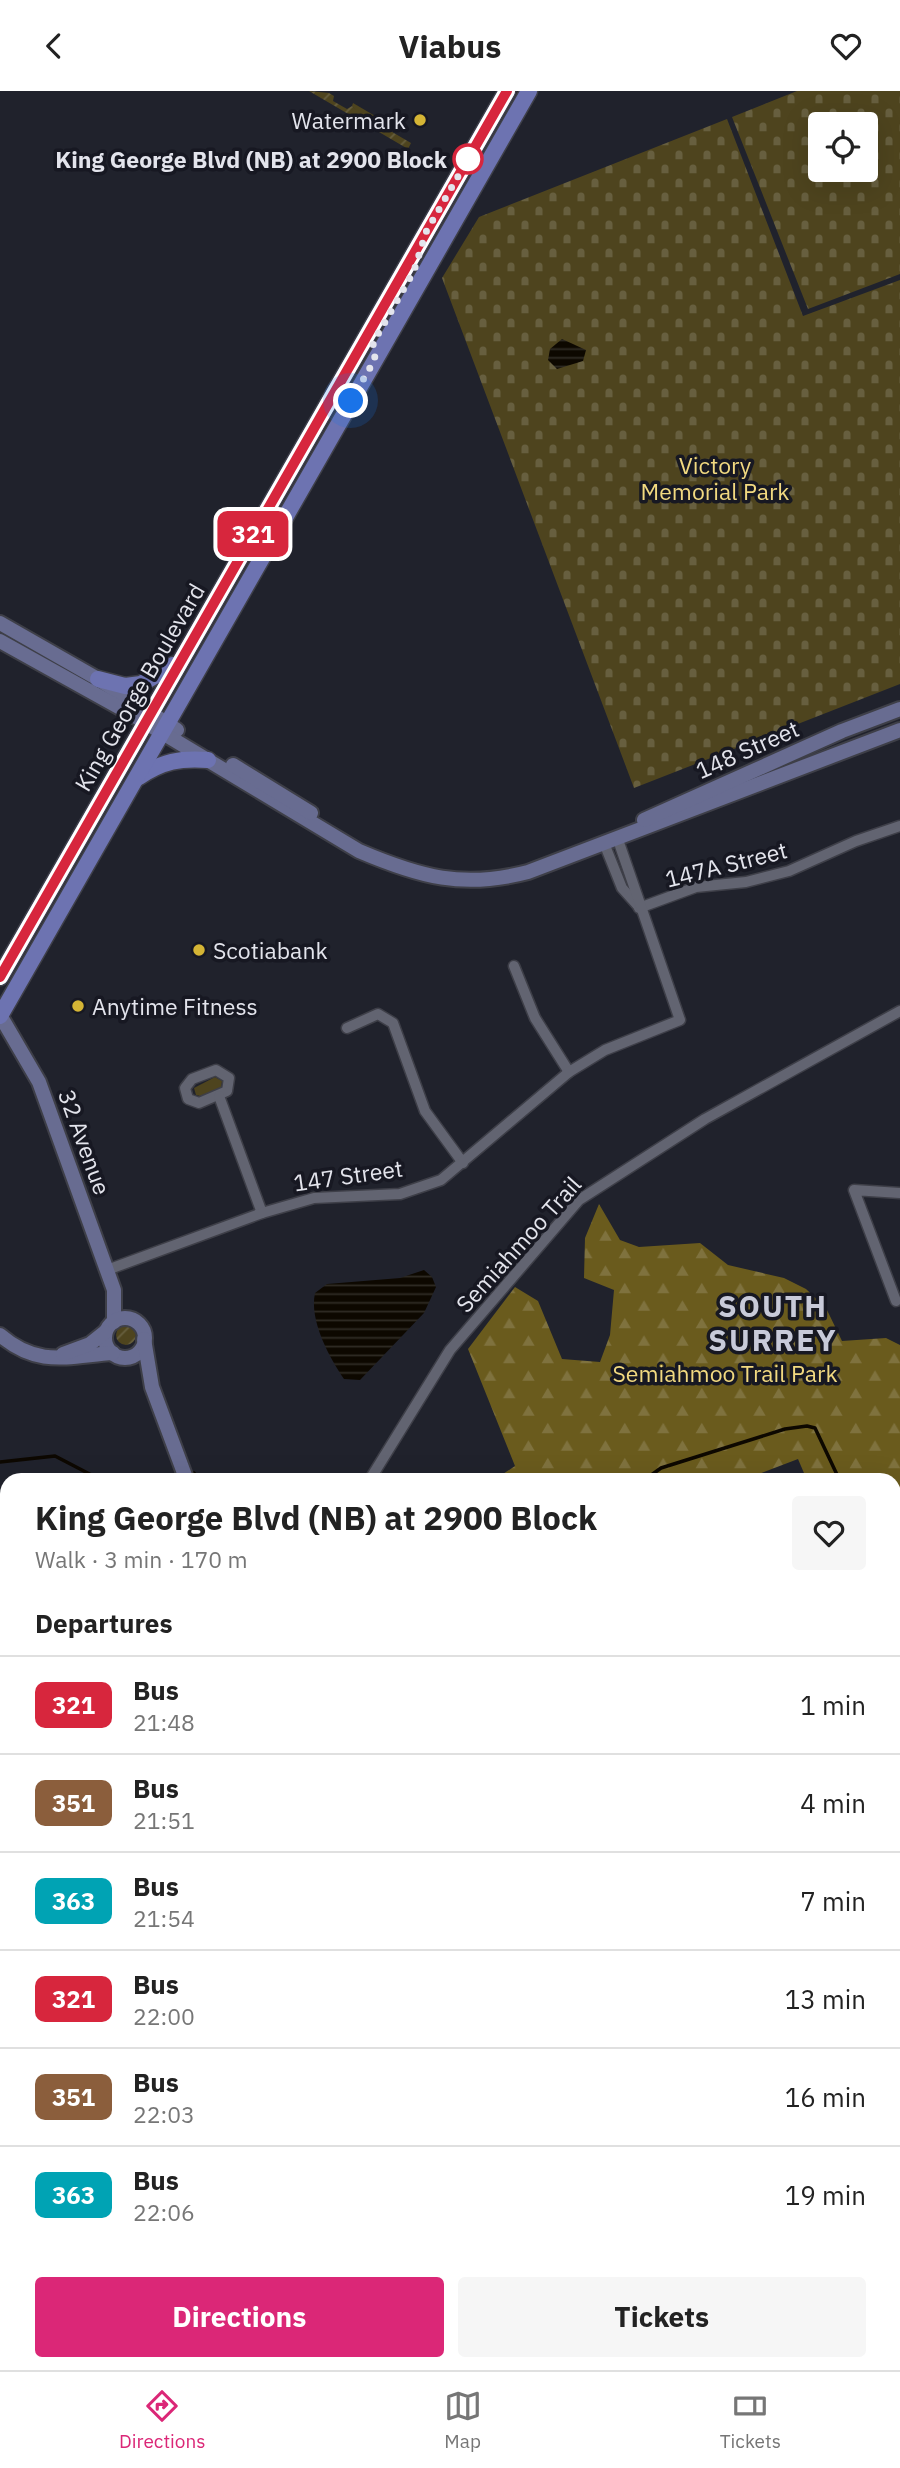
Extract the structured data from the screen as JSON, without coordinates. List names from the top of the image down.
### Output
{
  "streets": {
    "main road": ["King George Boulevard", "148 Street", "32 Avenue"],
    "street": ["147A Street", "147 Street", "Semiahmoo Trail"]
  },
  "crossings": [
    ["King George Boulevard", "148 Street"],
    ["King George Boulevard", "32 Avenue"],
    ["147A Street", "147 Street"],
    ["32 Avenue", "147 Street"]
  ],
  "districts": ["SOUTH SURREY"],
  "parks": ["Victory Memorial Park", "Semiahmoo Trail Park"],
  "places": [
    "Watermark",
    "King George Blvd (NB) at 2900 Block",
    "Scotiabank",
    "Anytime Fitness"
  ],
  "lines": ["bus line 321"],
  "page": {
    "header": "Viabus",
    "on_map": "321",
    "heading": [
      ["King George Blvd (NB) at 2900 Block", "Walk · 3 min · 170 m"],
      "Departures"
    ],
    "list": [
      {
        "mark": "321",
        "name": "Bus",
        "note": "21:48",
        "value": "1 min"
      },
      {
        "mark": "351",
        "name": "Bus",
        "note": "21:51",
        "value": "4 min"
      },
      {
        "mark": "363",
        "name": "Bus",
        "note": "21:54",
        "value": "7 min"
      },
      {
        "mark": "321",
        "name": "Bus",
        "note": "22:00",
        "value": "13 min"
      },
      {
        "mark": "351",
        "name": "Bus",
        "note": "22:03",
        "value": "16 min"
      },
      {
        "mark": "363",
        "name": "Bus",
        "note": "22:06",
        "value": "19 min"
      }
    ],
    "buttons": ["Directions", "Tickets"],
    "tabs": ["Directions", "Map", "Tickets"]
  }
}
